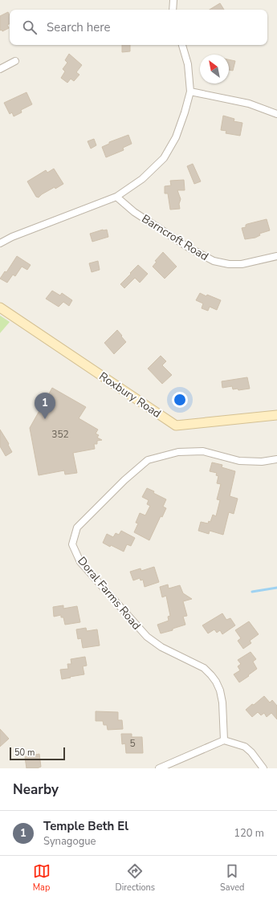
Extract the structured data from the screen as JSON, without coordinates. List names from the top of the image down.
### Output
{
  "streets": {
    "street": ["Barncroft Road", "Roxbury Road", "Doral Farms Road"]
  },
  "house_numbers": ["352", "5"],
  "scale_bar": "50 m",
  "north": "top left",
  "page": {
    "search": "Search here",
    "pins": "1",
    "scale": "50 m",
    "heading": "Nearby",
    "list": [
      {
        "mark": "1",
        "name": "Temple Beth El",
        "note": "Synagogue",
        "value": "120 m"
      }
    ],
    "nav": ["Map", "Directions", "Saved"]
  }
}
